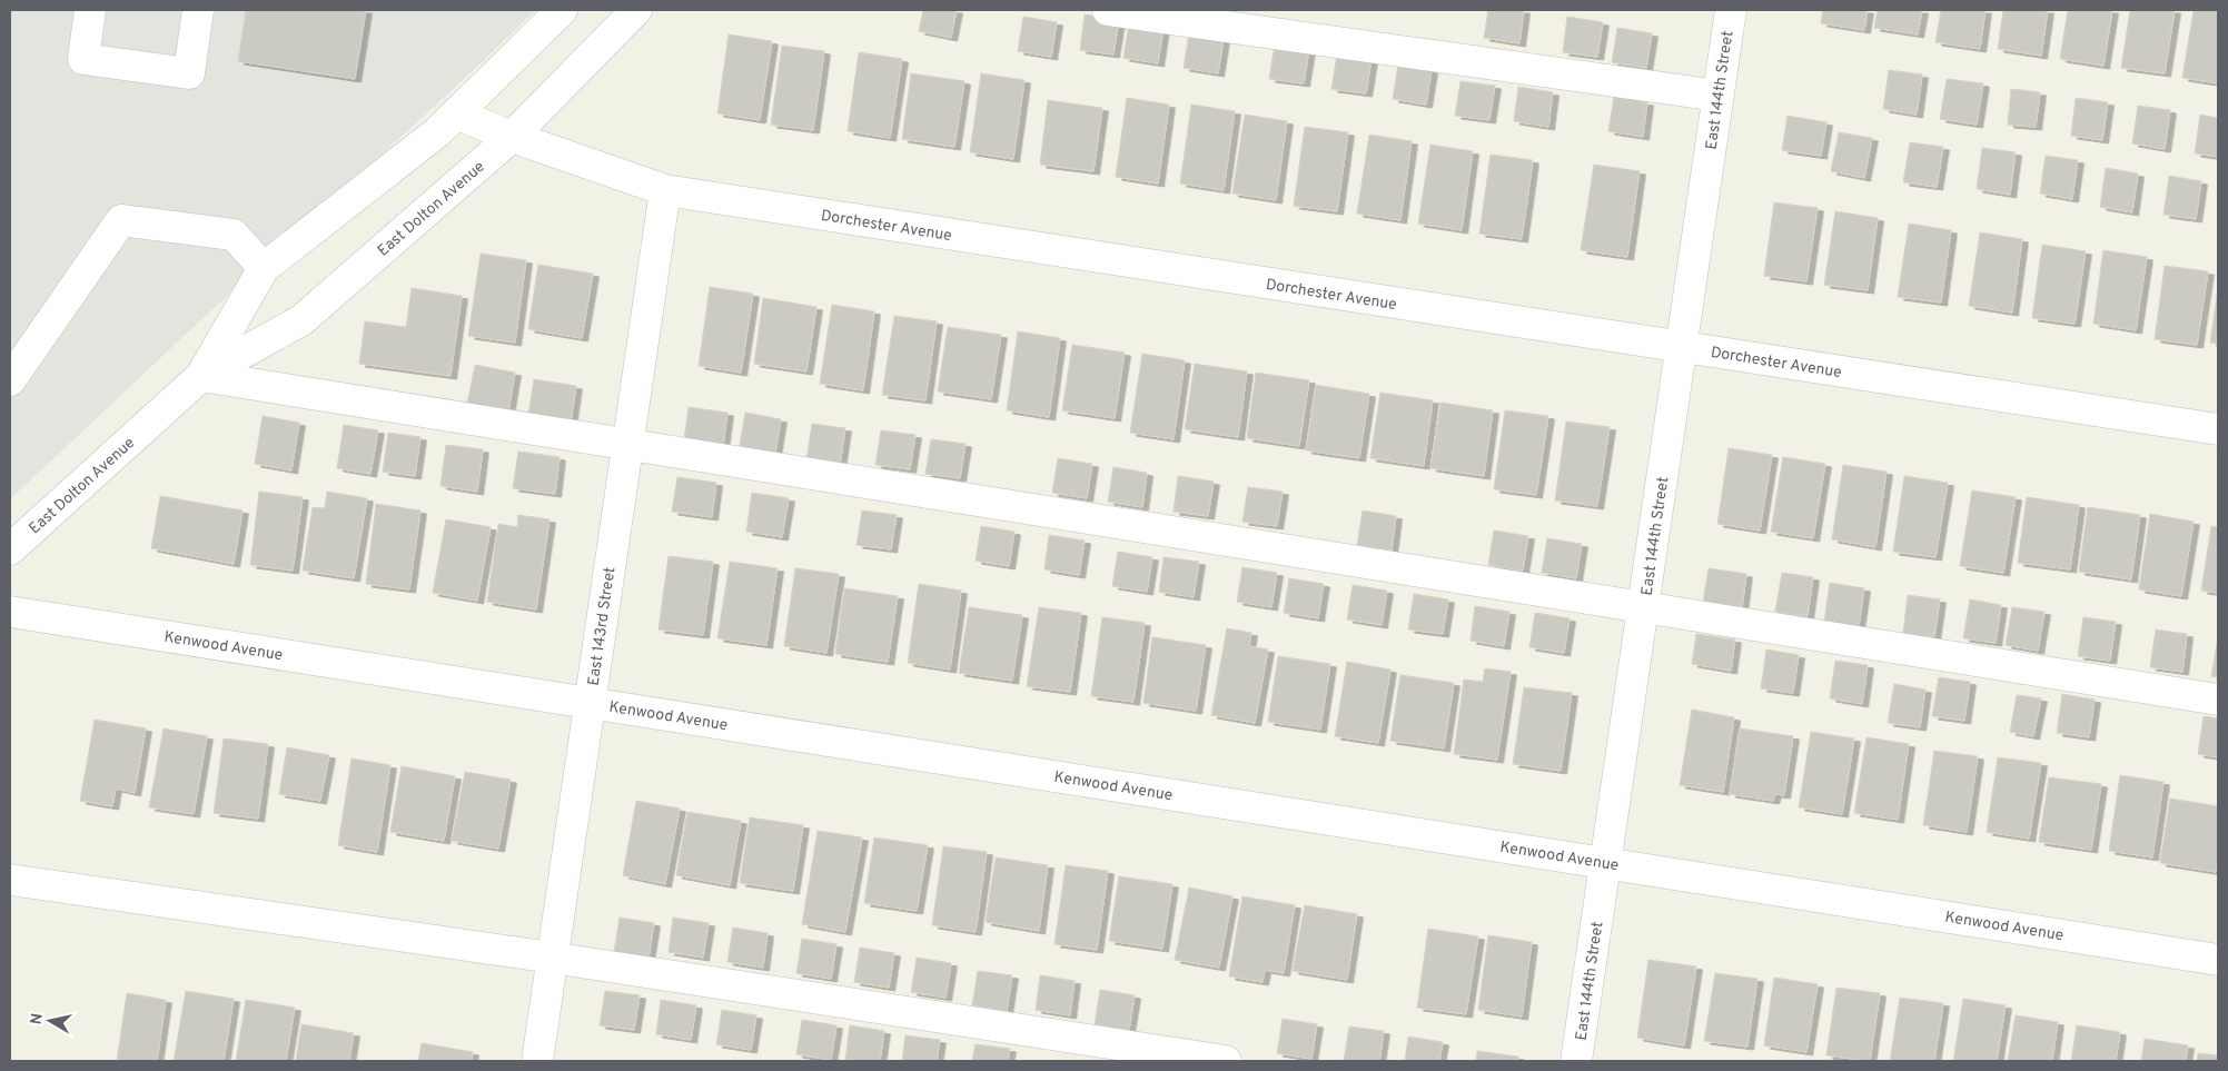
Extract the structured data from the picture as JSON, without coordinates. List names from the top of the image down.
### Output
{
  "streets": {
    "street": [
      "East 144th Street",
      "East Dolton Avenue",
      "Dorchester Avenue",
      "East 143rd Street",
      "Kenwood Avenue"
    ]
  },
  "crossings": [
    ["East 144th Street", "Dorchester Avenue"],
    ["East 144th Street", "Kenwood Avenue"],
    ["East Dolton Avenue", "Dorchester Avenue"],
    ["Dorchester Avenue", "East 143rd Street"],
    ["East 143rd Street", "Kenwood Avenue"]
  ],
  "north": "left"
}
